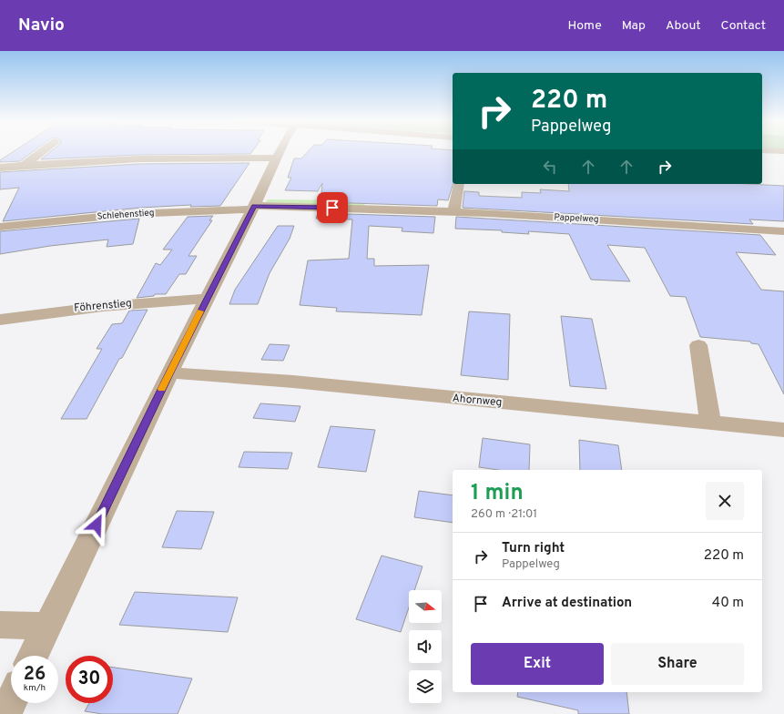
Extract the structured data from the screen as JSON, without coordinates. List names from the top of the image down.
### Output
{
  "streets": {
    "street": [
      "Schlehenstieg",
      "Pappelweg",
      "Föhrenstieg",
      "Ahornweg"
    ]
  },
  "crossings": [
    ["Schlehenstieg", "Pappelweg"]
  ],
  "north": "right",
  "page": {
    "header": "Navio",
    "nav": [
      "Home",
      "Map",
      "About",
      "Contact"
    ],
    "turn": ["220 m", "Pappelweg"],
    "heading": ["1 min", "260 m · 21:01"],
    "list": [
      {
        "name": "Turn right",
        "note": "Pappelweg",
        "value": "220 m"
      },
      {
        "name": "Arrive at destination",
        "value": "40 m"
      }
    ],
    "buttons": ["Exit", "Share"],
    "speed": "26 km/h",
    "limit": "30"
  }
}
